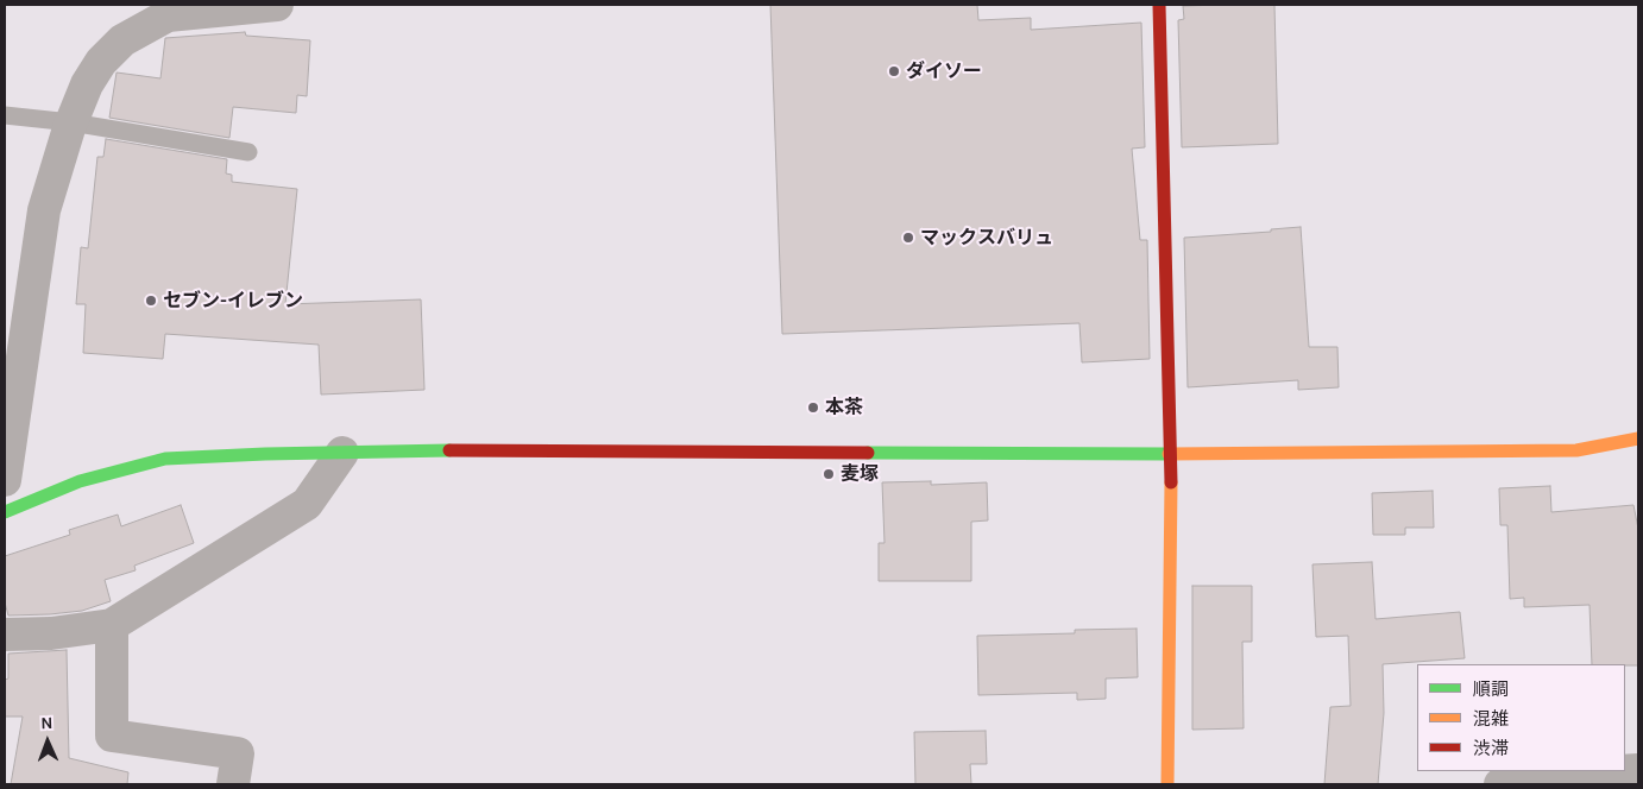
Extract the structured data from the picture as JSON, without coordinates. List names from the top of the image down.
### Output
{
  "places": [
    "ダイソー",
    "マックスバリュ",
    "セブン-イレブン",
    "本茶",
    "麦塚"
  ],
  "legend": ["順調", "混雑", "渋滞"],
  "north": "top"
}
